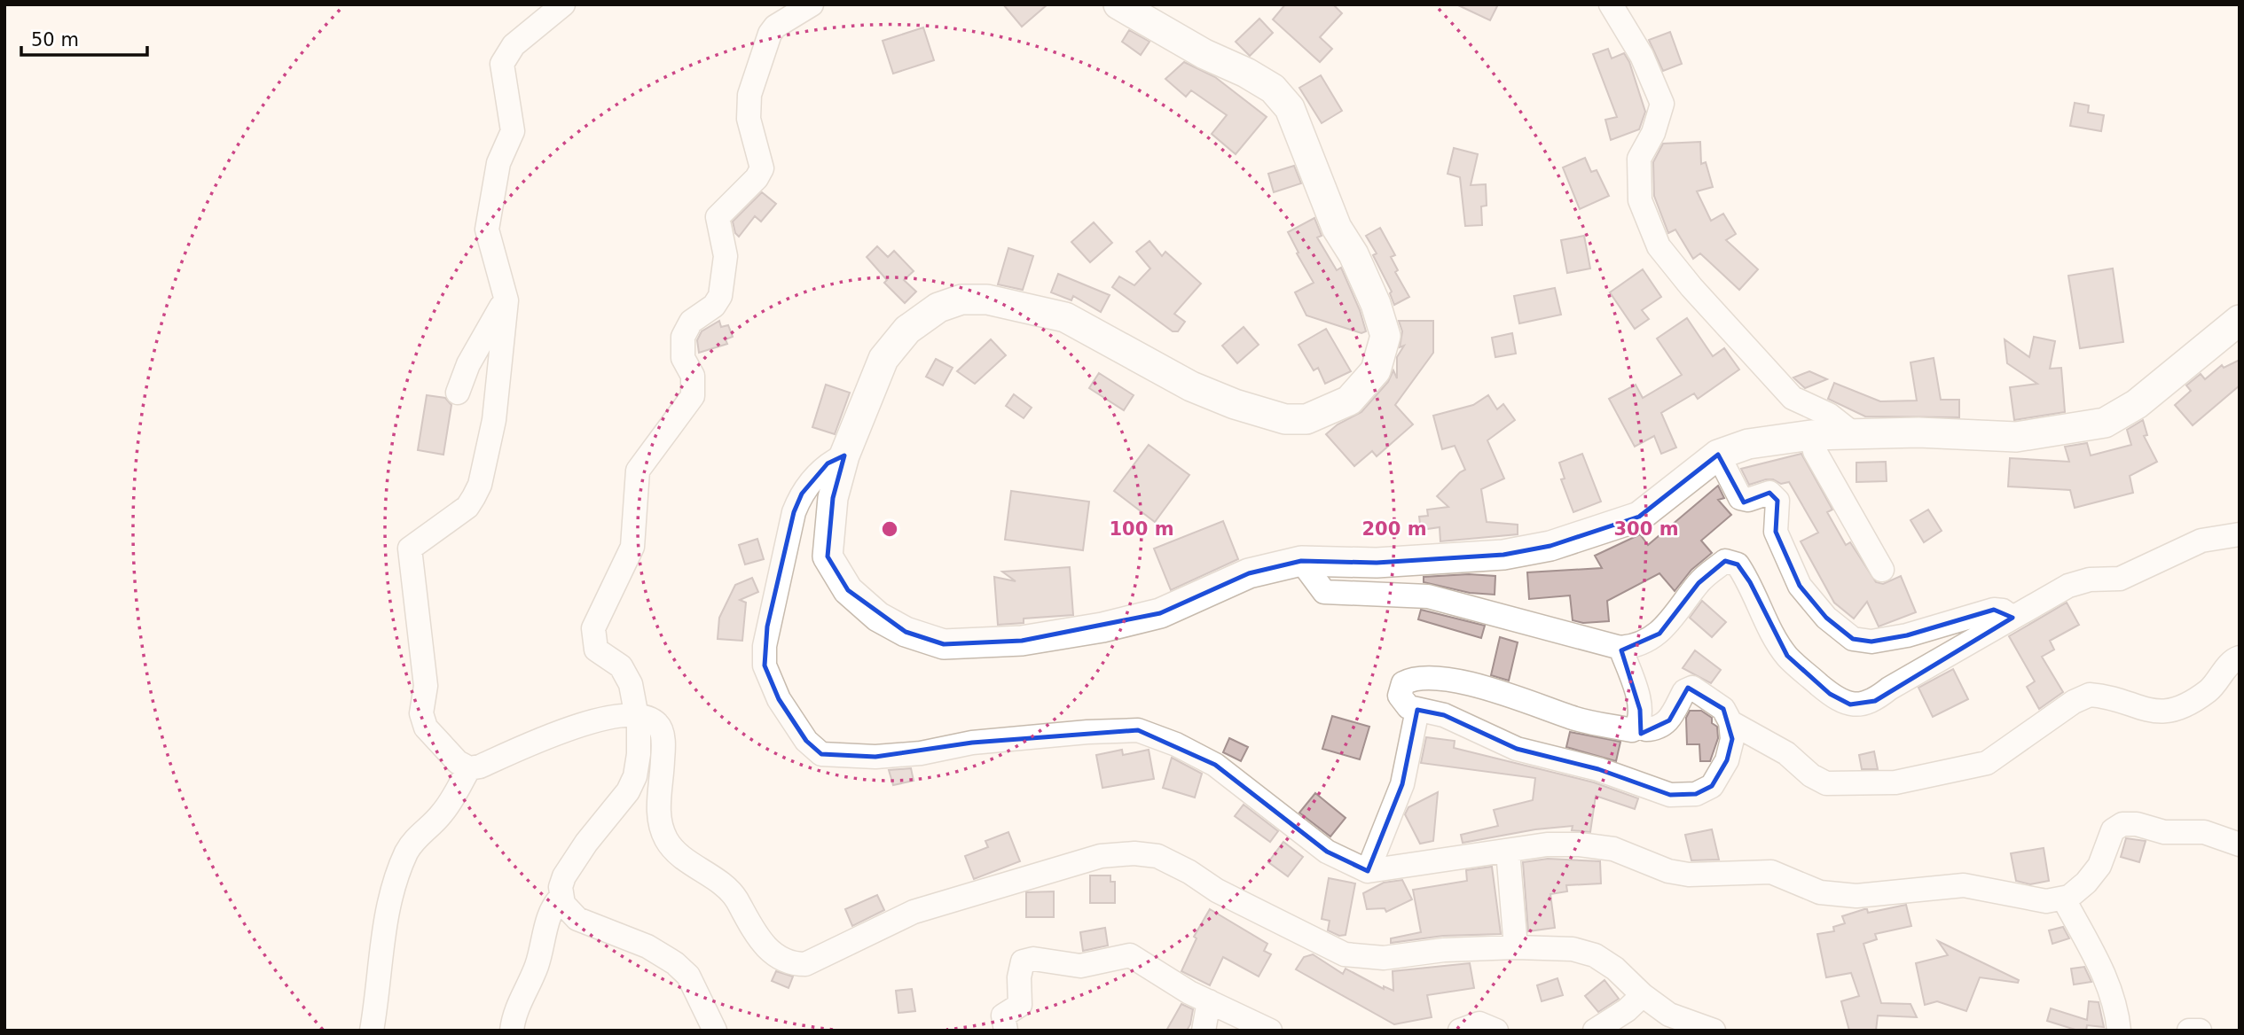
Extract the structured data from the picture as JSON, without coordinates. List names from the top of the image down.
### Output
{
  "scale_bar": "50 m",
  "rings": ["100 m", "200 m", "300 m"]
}
